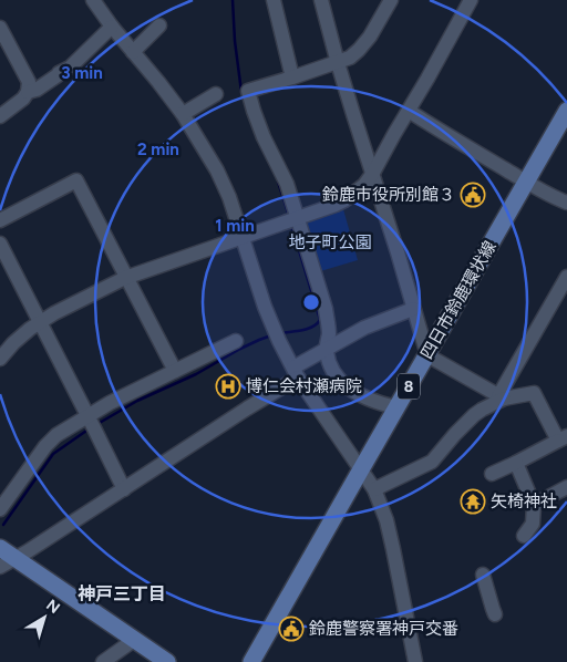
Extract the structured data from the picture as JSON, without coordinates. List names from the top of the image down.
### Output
{
  "streets": {
    "main road": ["四日市鈴鹿環状線", "8"]
  },
  "districts": ["神戸三丁目"],
  "parks": ["地子町公園"],
  "places": {
    "public building": ["鈴鹿市役所別館３", "鈴鹿警察署神戸交番"],
    "hospital": ["博仁会村瀬病院"],
    "temple": ["矢椅神社"]
  },
  "north": "top right",
  "rings": ["3 min", "2 min", "1 min"]
}
